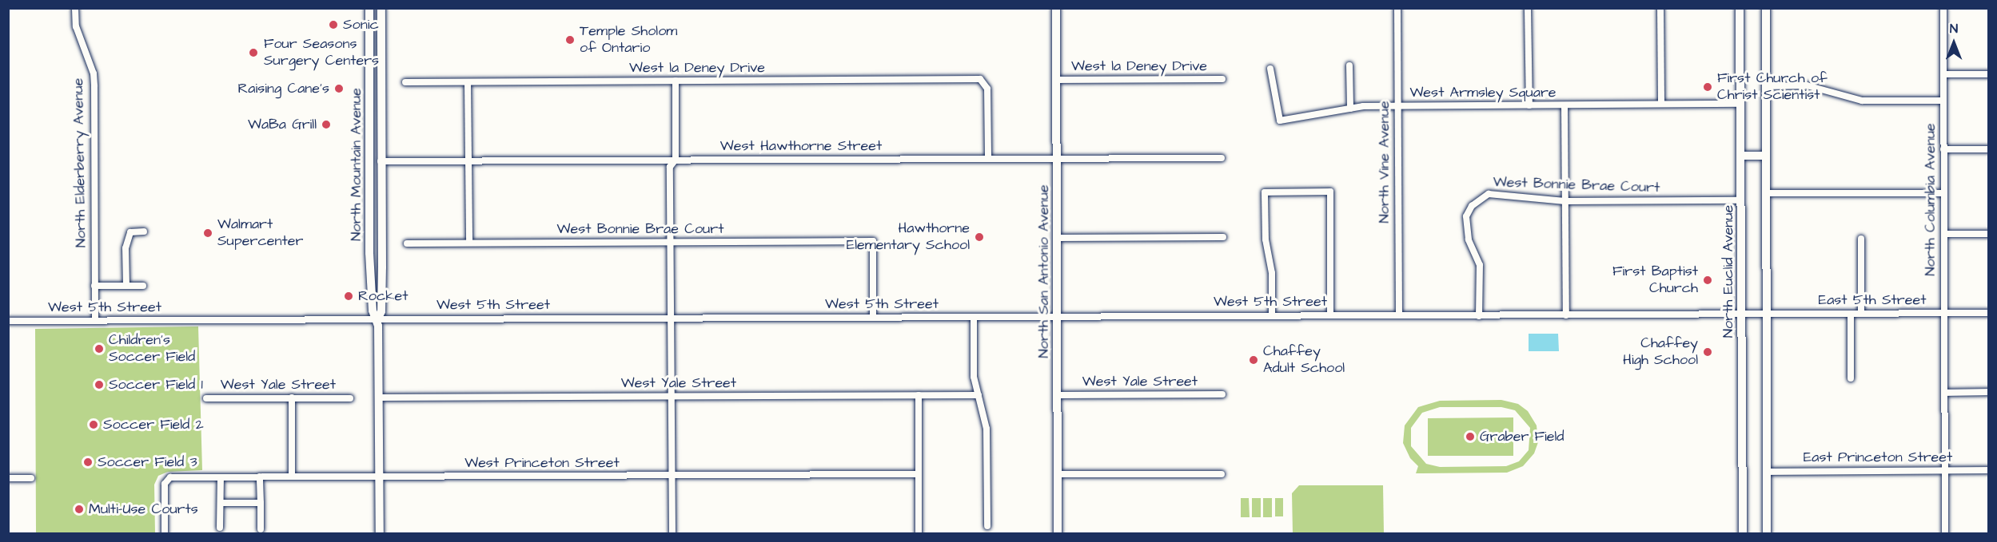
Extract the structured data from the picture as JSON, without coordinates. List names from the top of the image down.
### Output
{
  "streets": {
    "main road": ["North Mountain Avenue", "North San Antonio Avenue", "North Euclid Avenue"],
    "street": [
      "West la Deney Drive",
      "West Armsley Square",
      "West Hawthorne Street",
      "North Vine Avenue",
      "North Elderberry Avenue",
      "West Bonnie Brae Court",
      "North Columbia Avenue",
      "East 5th Street",
      "West 5th Street",
      "West Yale Street",
      "East Princeton Street",
      "West Princeton Street"
    ]
  },
  "crossings": [
    ["West la Deney Drive", "West Hawthorne Street"],
    ["West la Deney Drive", "North San Antonio Avenue"],
    ["West Armsley Square", "North Vine Avenue"],
    ["West Armsley Square", "North Euclid Avenue"],
    ["West Hawthorne Street", "North Mountain Avenue"],
    ["West Hawthorne Street", "North San Antonio Avenue"],
    ["North Vine Avenue", "West 5th Street"],
    ["North Elderberry Avenue", "West 5th Street"],
    ["North Mountain Avenue", "West 5th Street"],
    ["North Mountain Avenue", "West Yale Street"],
    ["North Mountain Avenue", "West Princeton Street"],
    ["West Bonnie Brae Court", "North Euclid Avenue"],
    ["West Bonnie Brae Court", "West 5th Street"],
    ["North Columbia Avenue", "East 5th Street"],
    ["North Columbia Avenue", "East Princeton Street"],
    ["North San Antonio Avenue", "West 5th Street"],
    ["North San Antonio Avenue", "West Yale Street"],
    ["North Euclid Avenue", "West 5th Street"],
    ["East 5th Street", "West 5th Street"]
  ],
  "places": [
    "Sonic",
    "Temple Sholom of Ontario",
    "Four Seasons Surgery Centers",
    "First Church of Christ Scientist",
    "Raising Cane's",
    "WaBa Grill",
    "Walmart Supercenter",
    "Hawthorne Elementary School",
    "First Baptist Church",
    "Rocket",
    "Children's Soccer Field",
    "Chaffey High School",
    "Chaffey Adult School",
    "Soccer Field 1",
    "Soccer Field 2",
    "Graber Field",
    "Soccer Field 3",
    "Multi-Use Courts"
  ],
  "north": "top"
}
